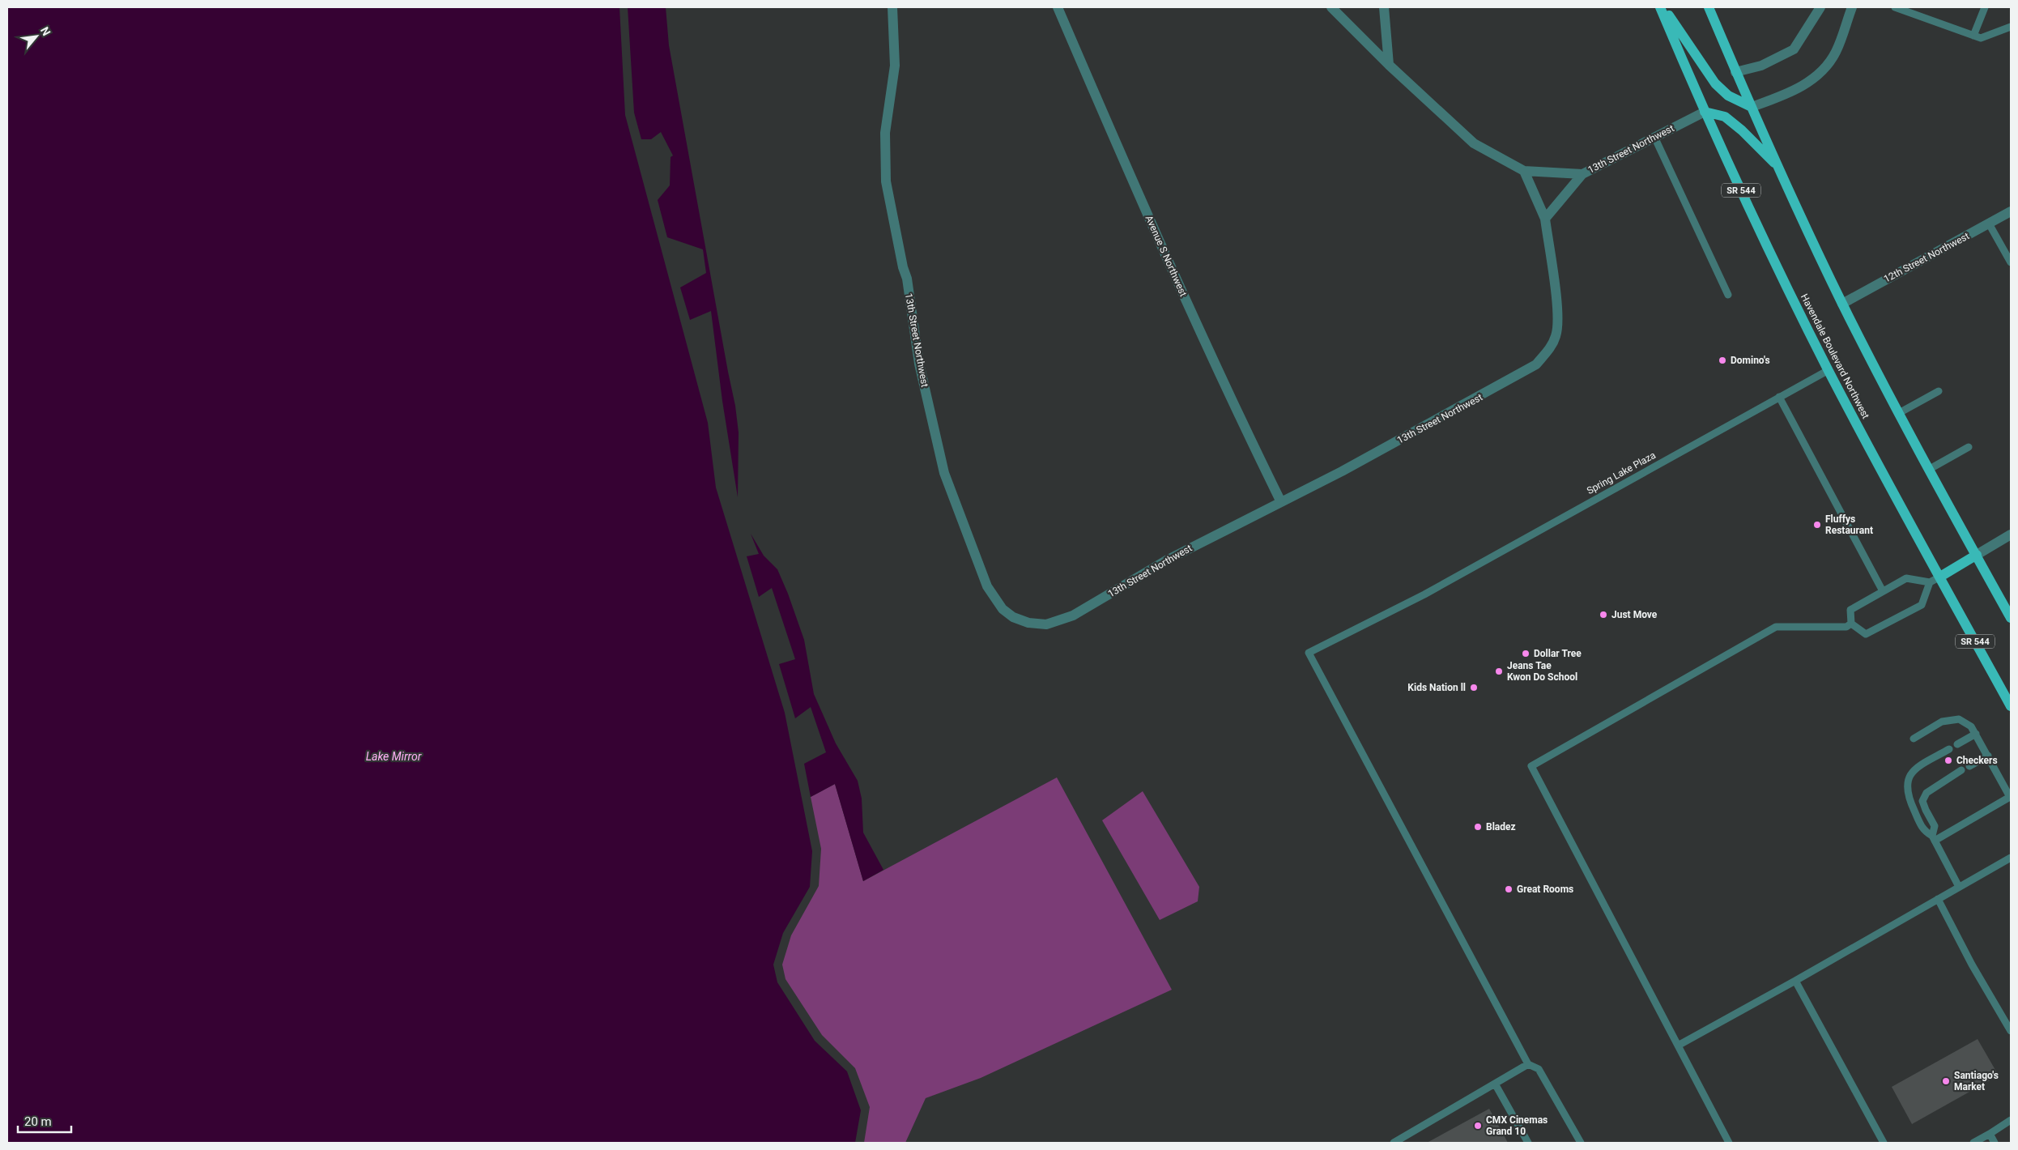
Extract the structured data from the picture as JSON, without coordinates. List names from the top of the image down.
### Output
{
  "streets": {
    "main road": ["SR 544", "Havendale Boulevard Northwest"],
    "street": ["13th Street Northwest", "Avenue S Northwest", "12th Street Northwest"],
    "lane": ["Spring Lake Plaza"]
  },
  "crossings": [
    ["13th Street Northwest", "Avenue S Northwest"],
    ["13th Street Northwest", "Havendale Boulevard Northwest"],
    ["Havendale Boulevard Northwest", "Spring Lake Plaza"]
  ],
  "water": ["Lake Mirror"],
  "places": [
    "Domino's",
    "Fluffys Restaurant",
    "Just Move",
    "Dollar Tree",
    "Jeans Tae Kwon Do School",
    "Kids Nation ll",
    "Checkers",
    "Bladez",
    "Great Rooms",
    "Santiago's Market",
    "CMX Cinemas Grand 10"
  ],
  "scale_bar": "20 m",
  "north": "top right"
}
